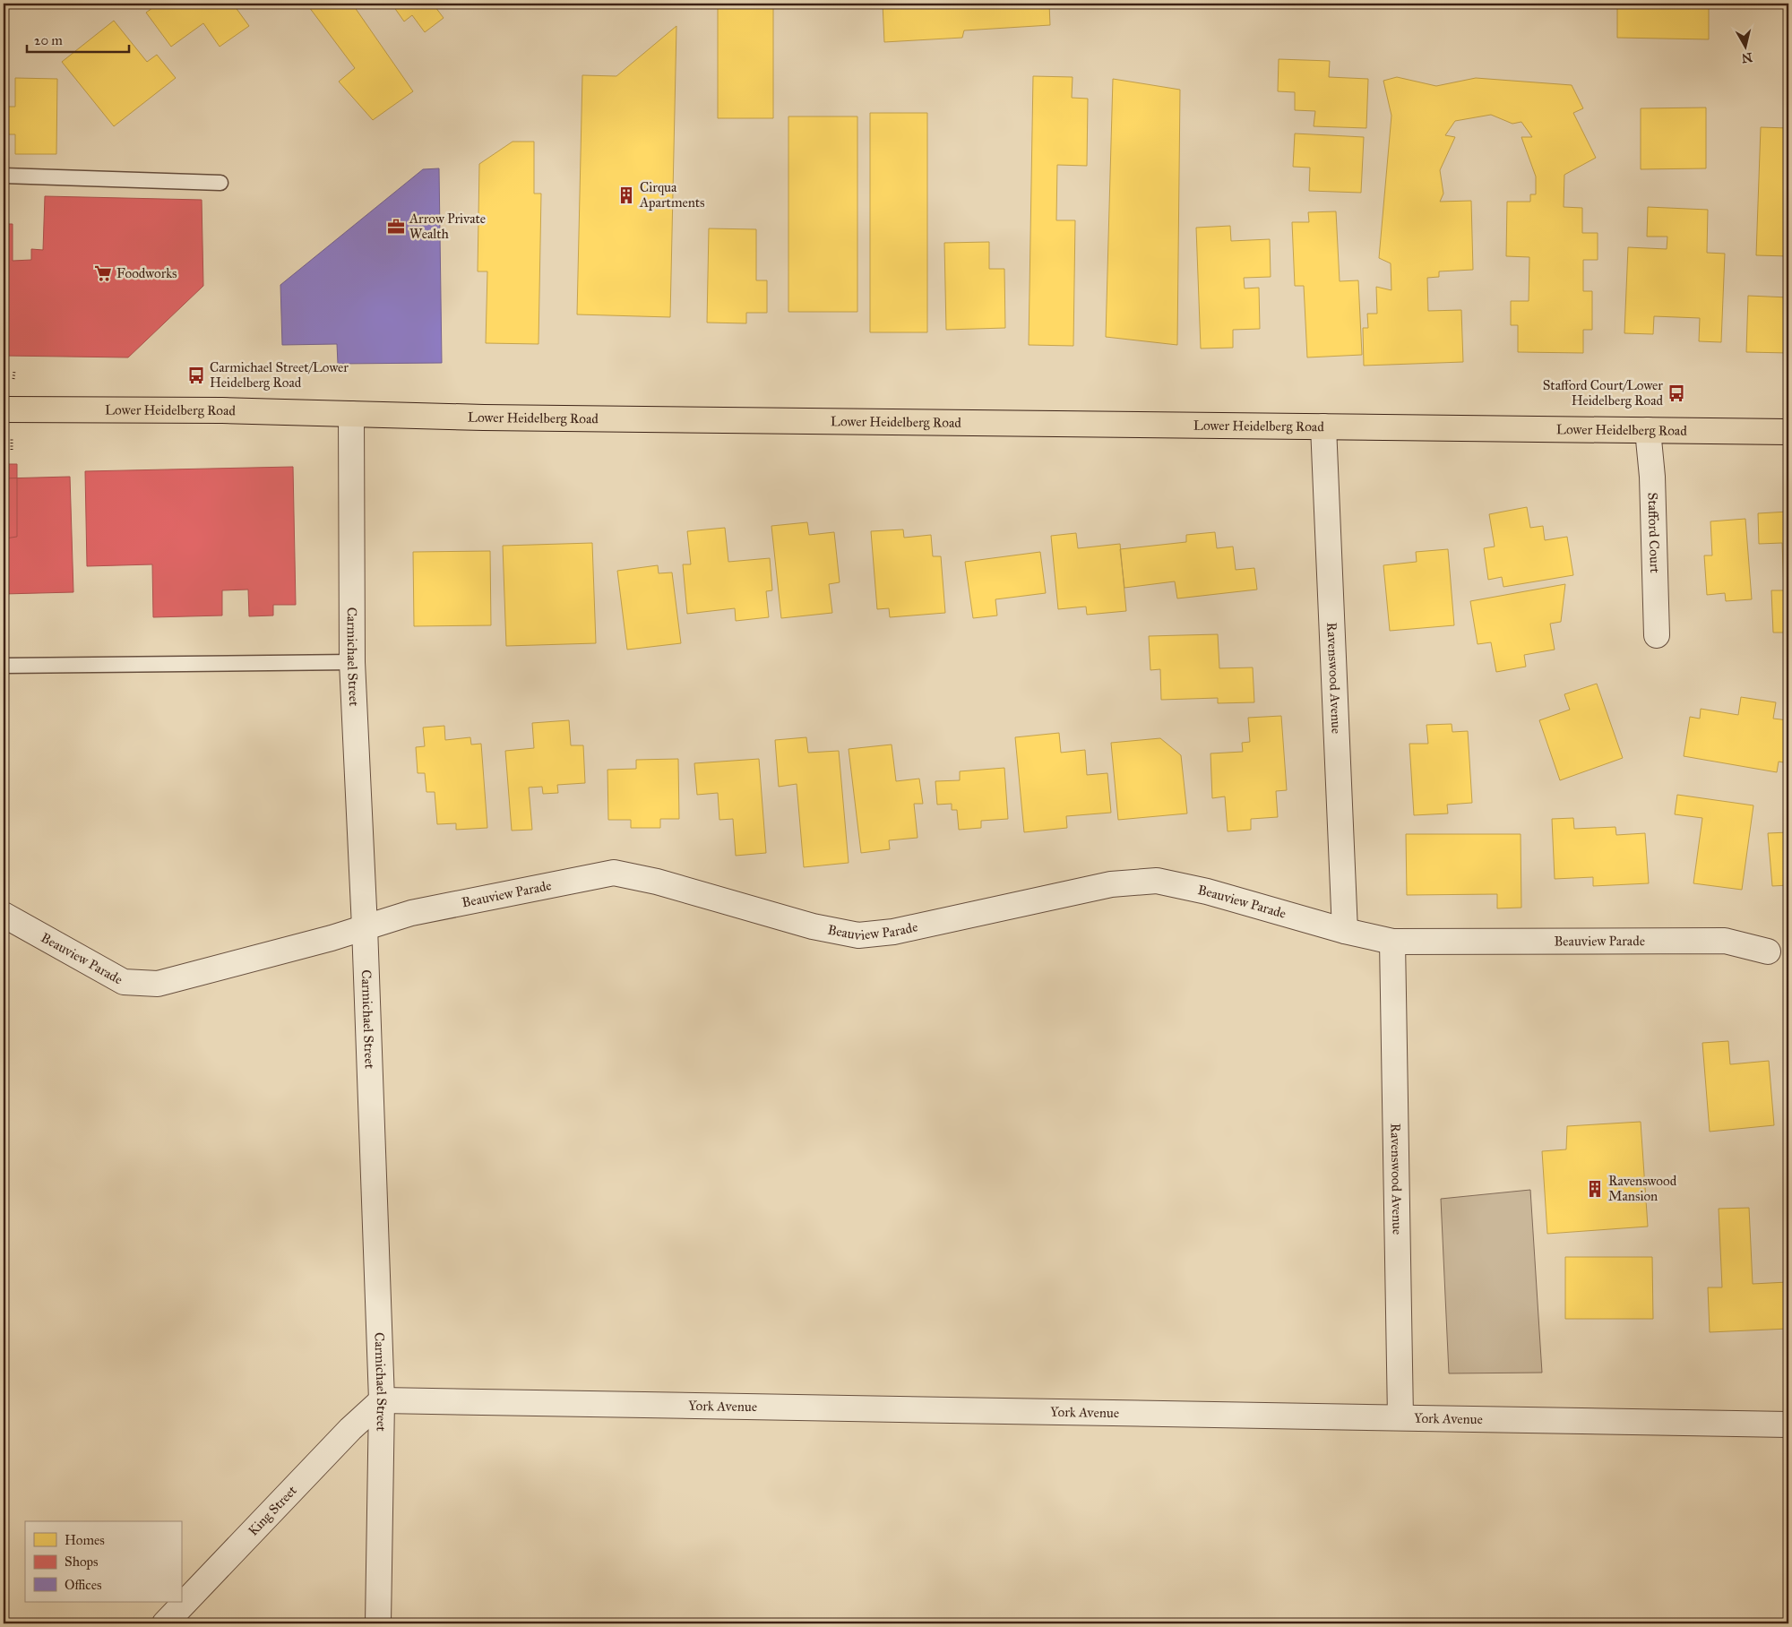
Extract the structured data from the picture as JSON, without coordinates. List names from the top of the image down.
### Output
{
  "streets": {
    "main road": ["Lower Heidelberg Road"],
    "street": [
      "Stafford Court",
      "Carmichael Street",
      "Ravenswood Avenue",
      "Beauview Parade",
      "York Avenue",
      "King Street"
    ]
  },
  "crossings": [
    ["Lower Heidelberg Road", "Stafford Court"],
    ["Lower Heidelberg Road", "Carmichael Street"],
    ["Lower Heidelberg Road", "Ravenswood Avenue"],
    ["Carmichael Street", "Beauview Parade"],
    ["Carmichael Street", "York Avenue"],
    ["Carmichael Street", "King Street"],
    ["Ravenswood Avenue", "Beauview Parade"],
    ["Ravenswood Avenue", "York Avenue"],
    ["York Avenue", "King Street"]
  ],
  "places": {
    "building": ["Cirqua Apartments", "Ravenswood Mansion"],
    "office": ["Arrow Private Wealth"],
    "supermarket": ["Foodworks"],
    "bus stop": ["Carmichael Street/Lower Heidelberg Road", "Stafford Court/Lower Heidelberg Road"]
  },
  "legend": ["Homes", "Shops", "Offices"],
  "scale_bar": "20 m",
  "north": "bottom"
}
